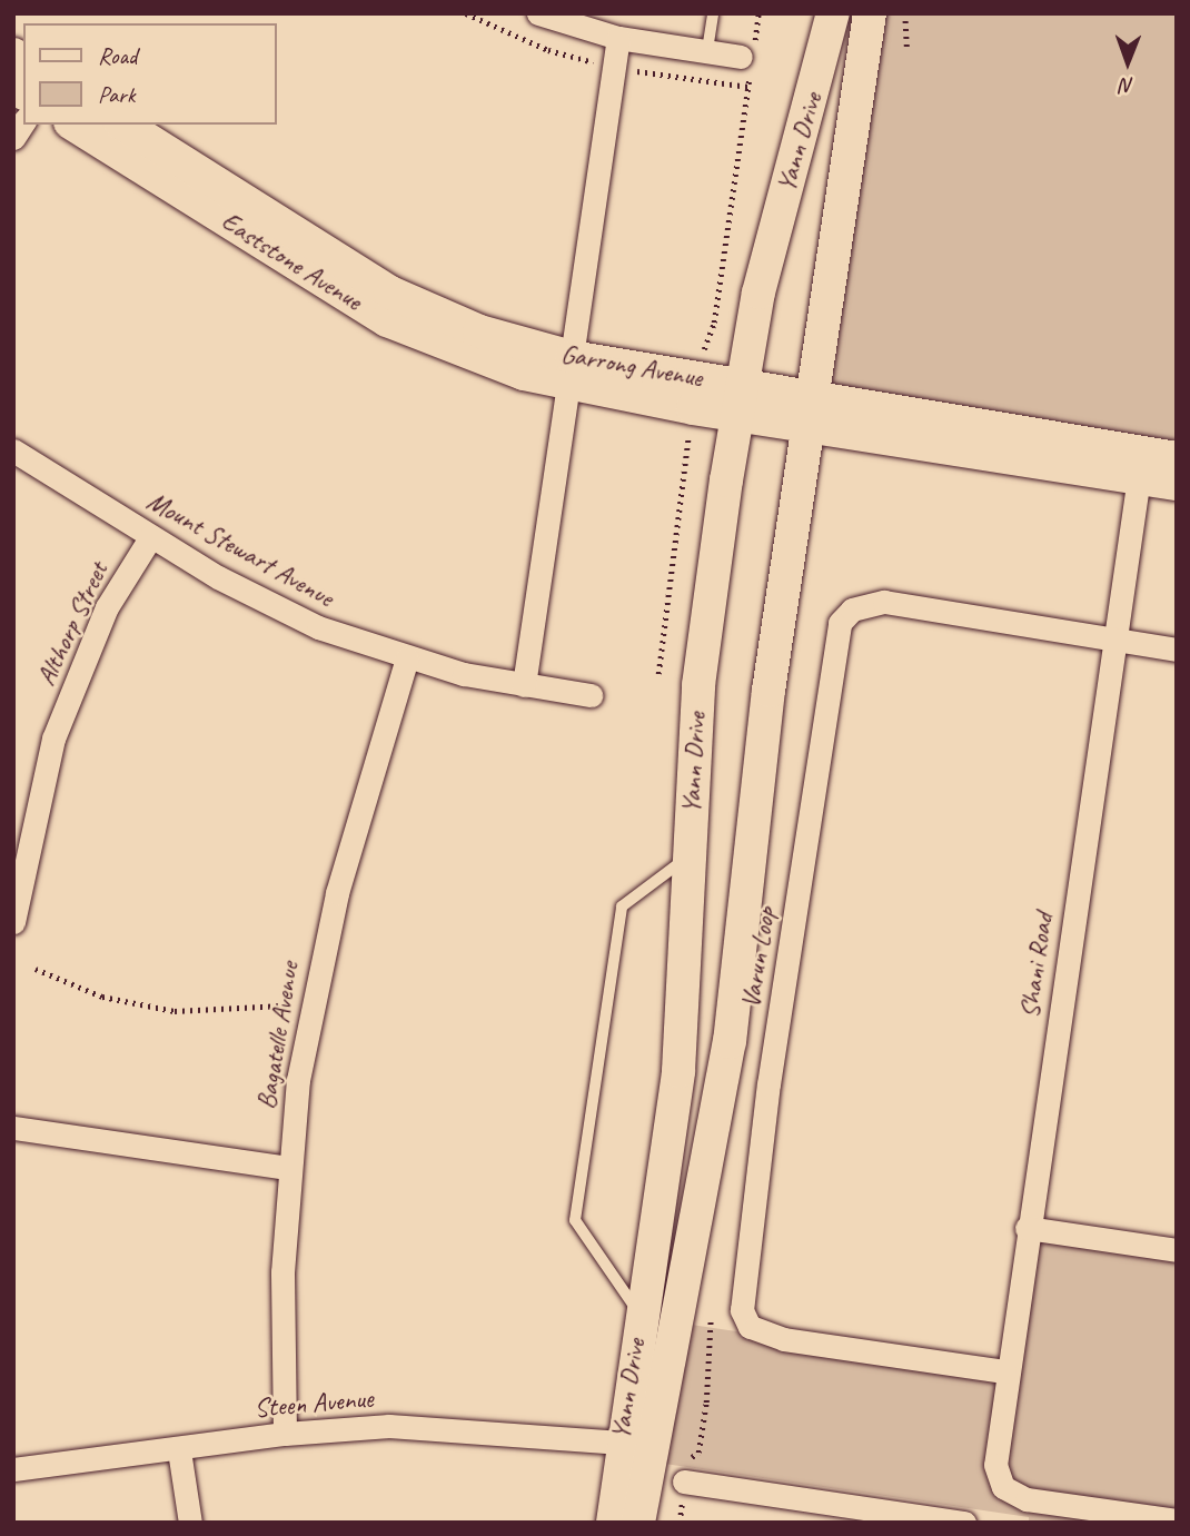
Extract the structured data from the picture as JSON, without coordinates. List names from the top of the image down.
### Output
{
  "streets": {
    "street": [
      "Yann Drive",
      "Eaststone Avenue",
      "Garrong Avenue",
      "Mount Stewart Avenue",
      "Althorp Street",
      "Varun Loop",
      "Shani Road",
      "Bagatelle Avenue",
      "Steen Avenue"
    ]
  },
  "crossings": [
    ["Yann Drive", "Garrong Avenue"],
    ["Yann Drive", "Steen Avenue"],
    ["Eaststone Avenue", "Garrong Avenue"],
    ["Garrong Avenue", "Shani Road"],
    ["Mount Stewart Avenue", "Althorp Street"],
    ["Mount Stewart Avenue", "Bagatelle Avenue"],
    ["Varun Loop", "Shani Road"],
    ["Bagatelle Avenue", "Steen Avenue"]
  ],
  "legend": ["Road", "Park"],
  "north": "bottom"
}
